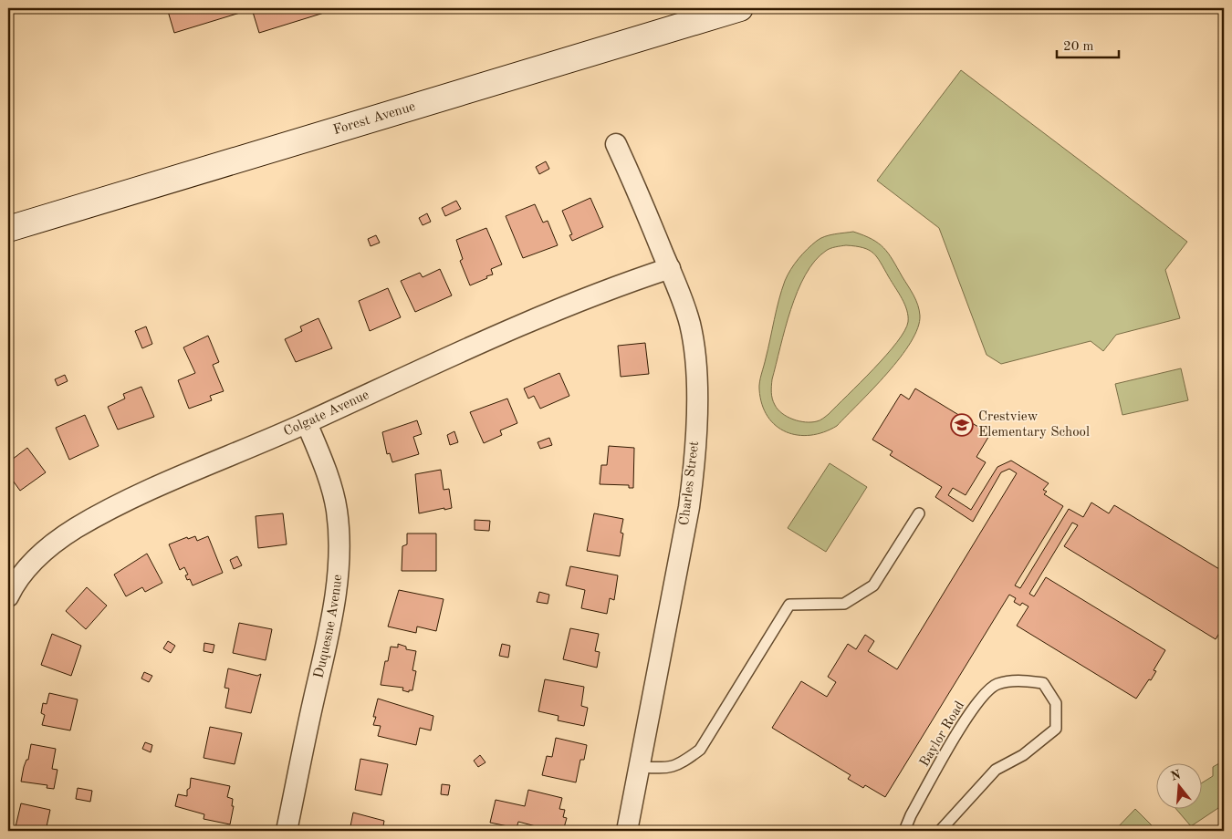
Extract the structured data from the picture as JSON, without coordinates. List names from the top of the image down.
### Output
{
  "streets": {
    "main road": ["Forest Avenue"],
    "street": ["Colgate Avenue", "Charles Street", "Duquesne Avenue"],
    "lane": ["Baylor Road"]
  },
  "crossings": [
    ["Colgate Avenue", "Charles Street"],
    ["Colgate Avenue", "Duquesne Avenue"]
  ],
  "places": {
    "school or university": ["Crestview Elementary School"]
  },
  "scale_bar": "20 m",
  "north": "top"
}
